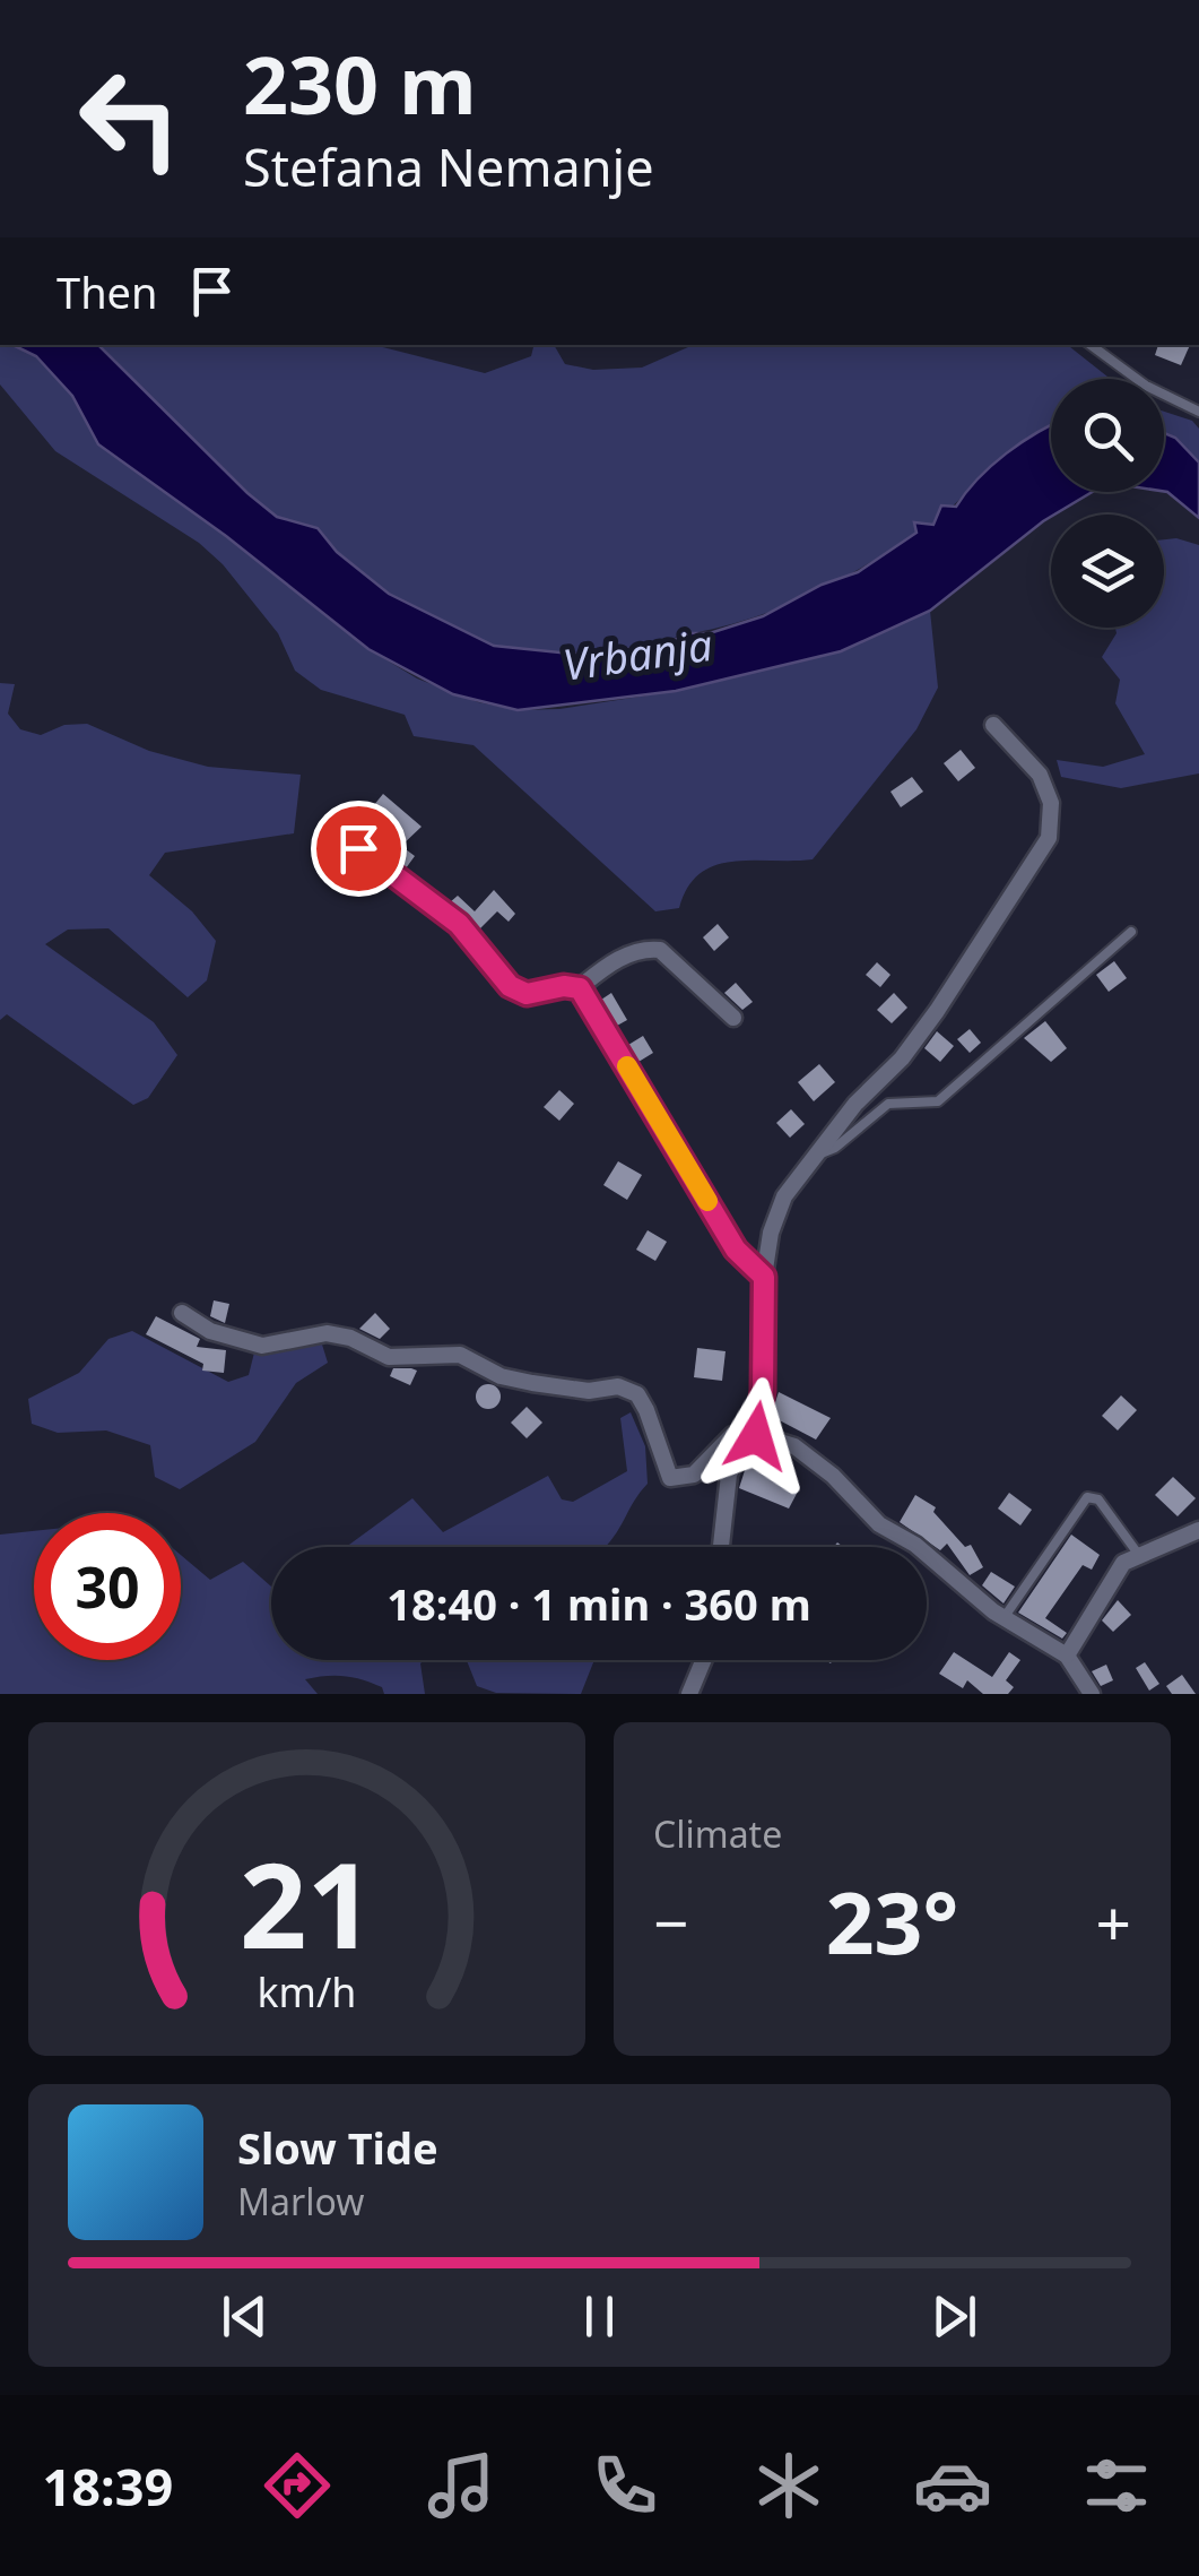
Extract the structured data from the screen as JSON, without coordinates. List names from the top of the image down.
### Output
{
  "water": ["Vrbanja"],
  "page": {
    "turn": ["230 m", "Stefana Nemanje"],
    "then": "Then",
    "limit": "30",
    "trip": "18:40 · 1 min · 360 m",
    "tile": "Climate",
    "heat": ["−", "23°", "+"],
    "song": ["Slow Tide", "Marlow"],
    "tabs": "18:39",
    "gauge": ["21", "km/h"]
  }
}
